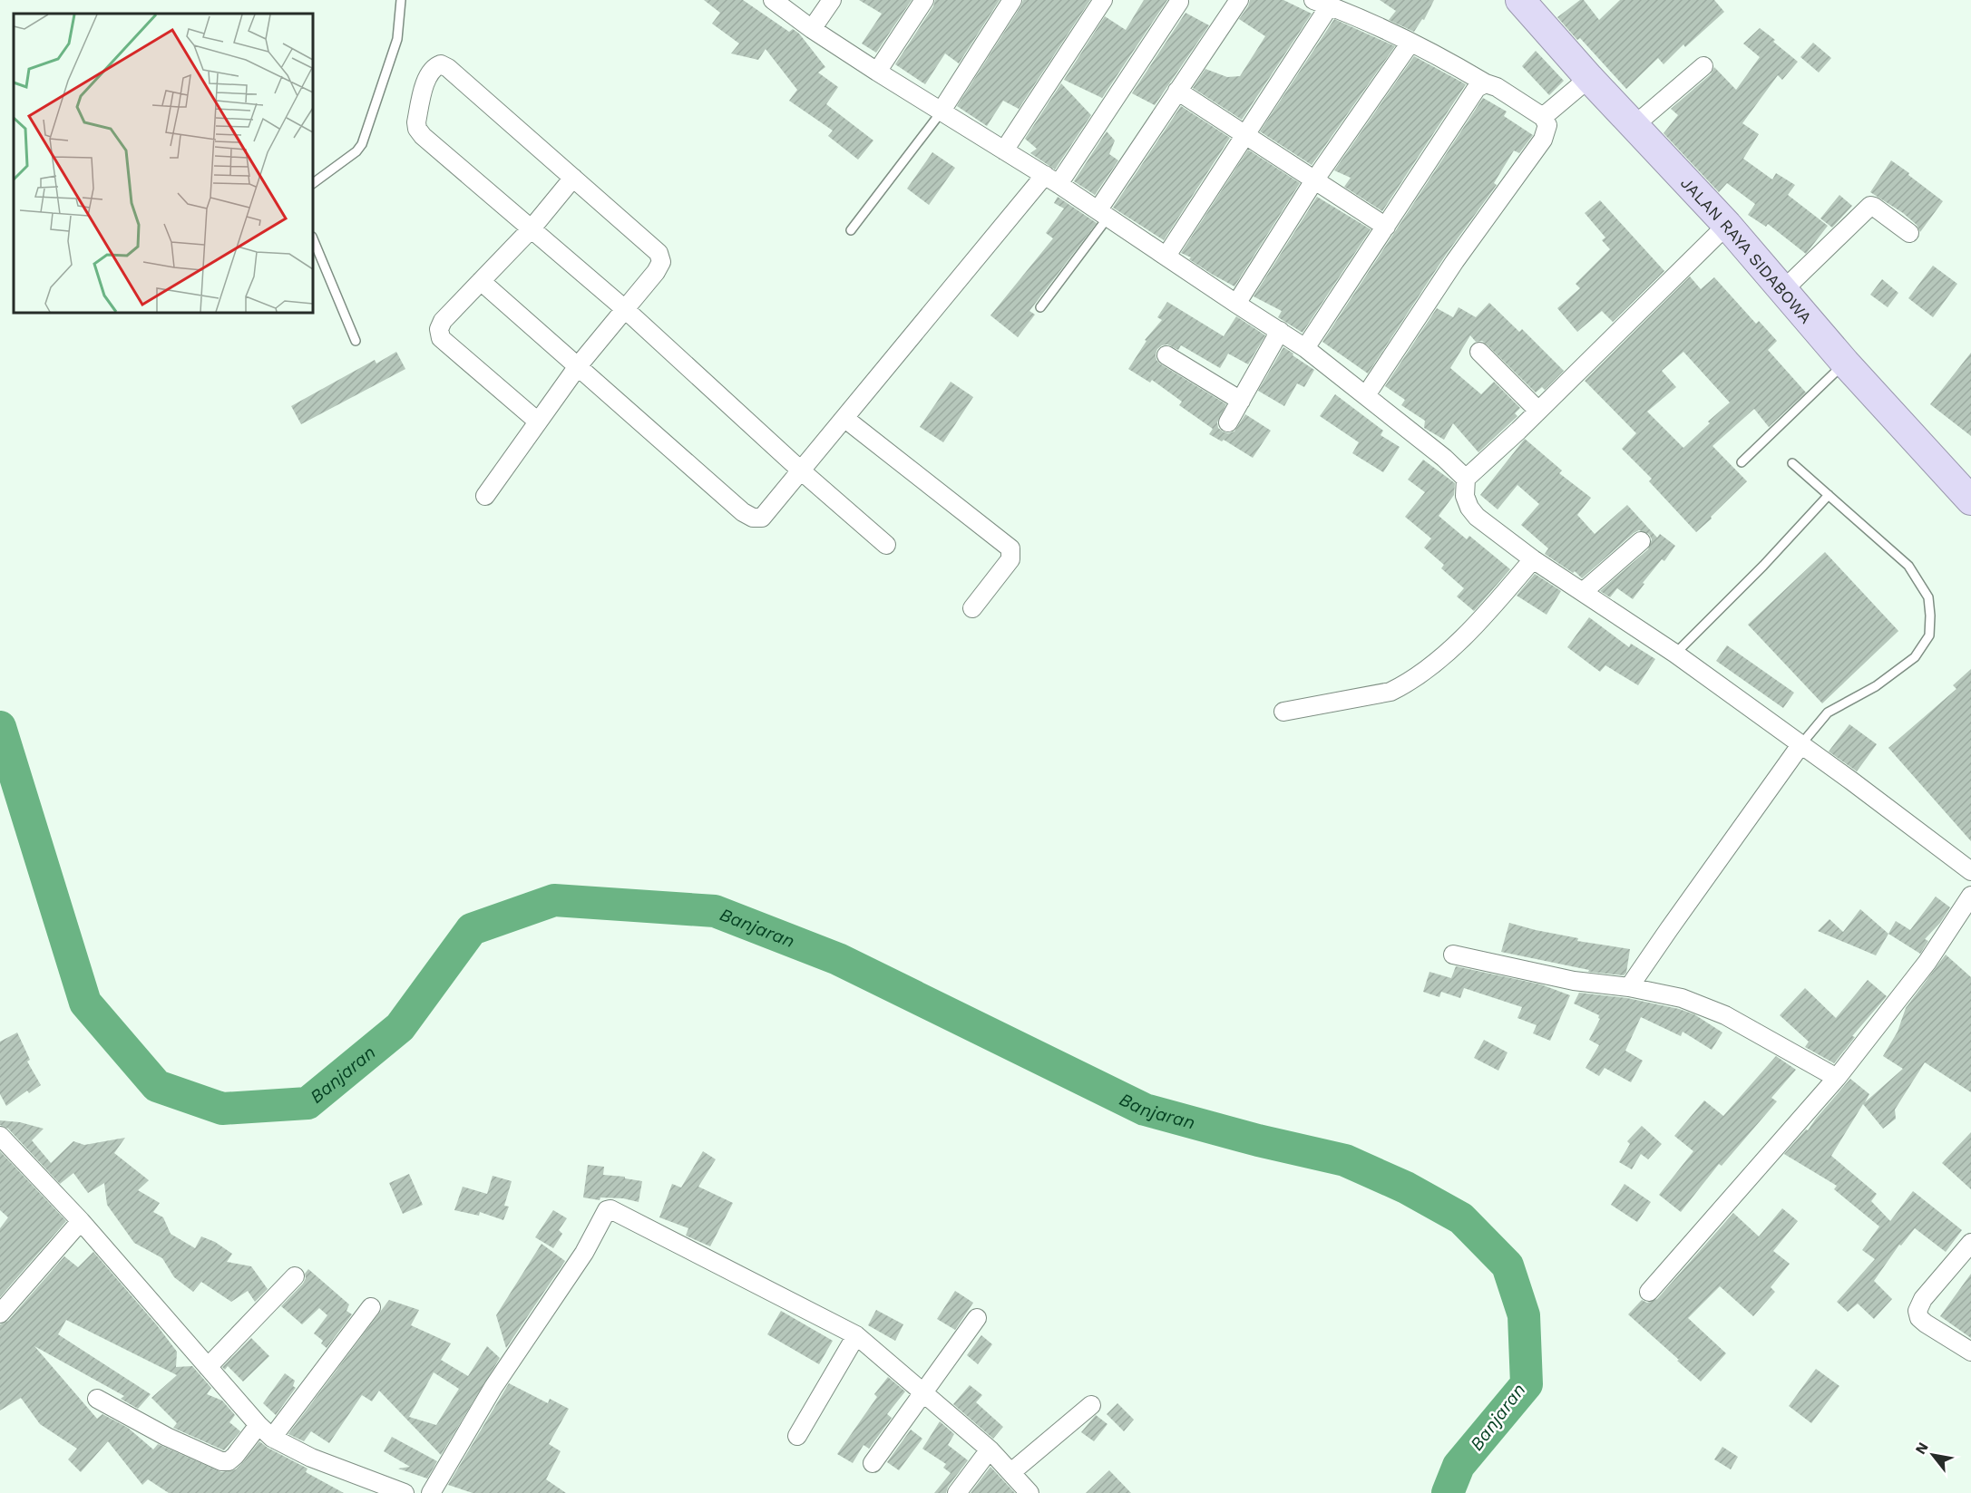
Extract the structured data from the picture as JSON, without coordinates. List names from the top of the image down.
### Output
{
  "streets": {
    "highway": ["JALAN RAYA SIDABOWA"]
  },
  "water": ["Banjaran"],
  "north": "top left"
}
